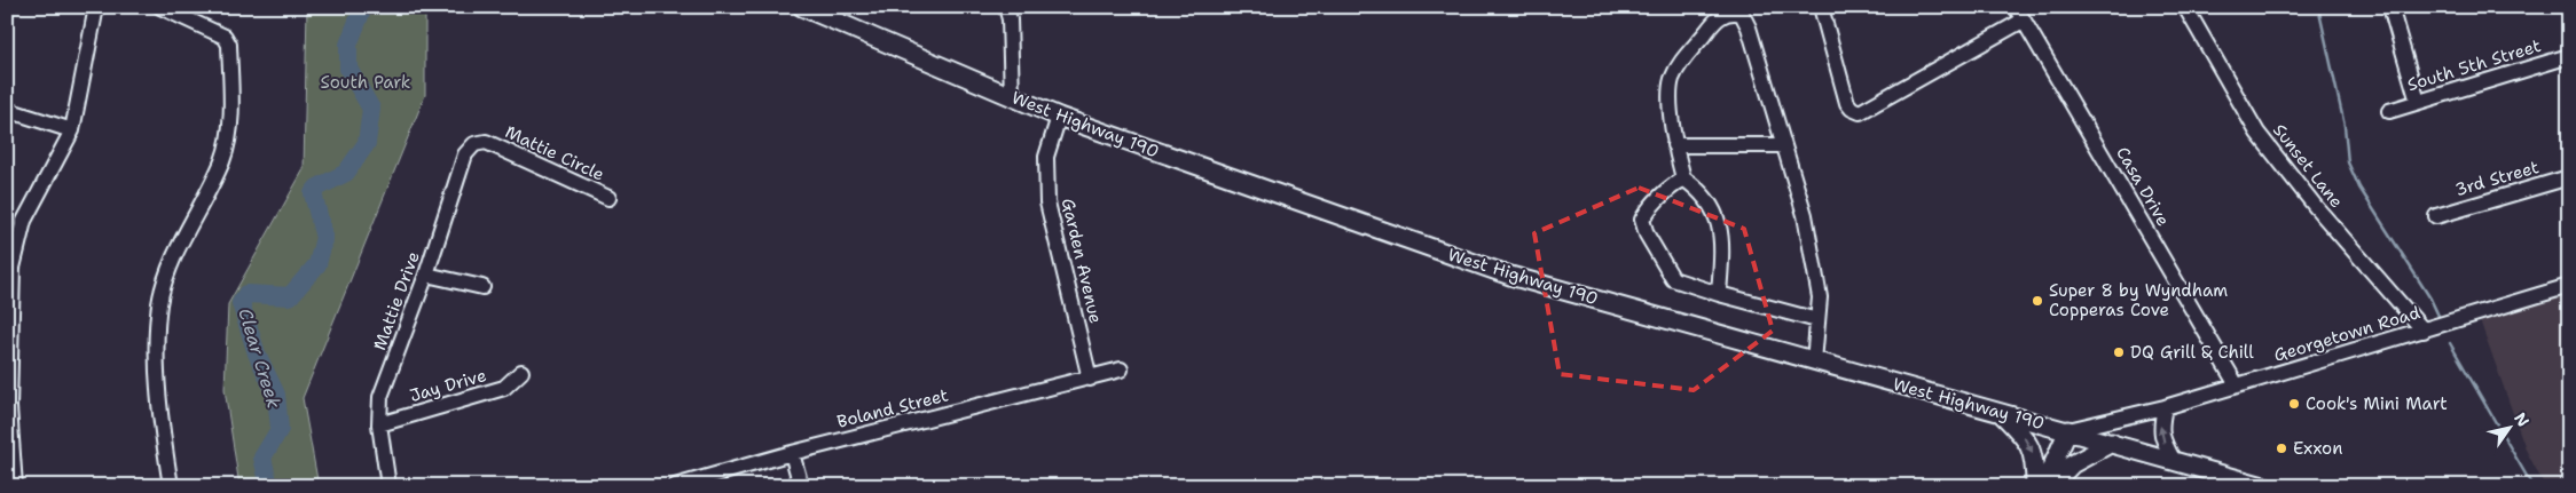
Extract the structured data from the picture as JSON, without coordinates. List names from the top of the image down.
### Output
{
  "streets": {
    "main road": ["West Highway 190"],
    "street": [
      "South 5th Street",
      "Mattie Circle",
      "Sunset Lane",
      "3rd Street",
      "Casa Drive",
      "Garden Avenue",
      "Mattie Drive",
      "Georgetown Road",
      "Jay Drive",
      "Boland Street"
    ]
  },
  "crossings": [
    ["West Highway 190", "Garden Avenue"],
    ["West Highway 190", "Georgetown Road"],
    ["Mattie Circle", "Mattie Drive"],
    ["Sunset Lane", "Georgetown Road"],
    ["Casa Drive", "Georgetown Road"],
    ["Garden Avenue", "Boland Street"],
    ["Mattie Drive", "Jay Drive"]
  ],
  "water": ["Clear Creek"],
  "parks": ["South Park"],
  "places": [
    "Super 8 by Wyndham Copperas Cove",
    "DQ Grill & Chill",
    "Cook's Mini Mart",
    "Exxon"
  ],
  "north": "top right"
}
